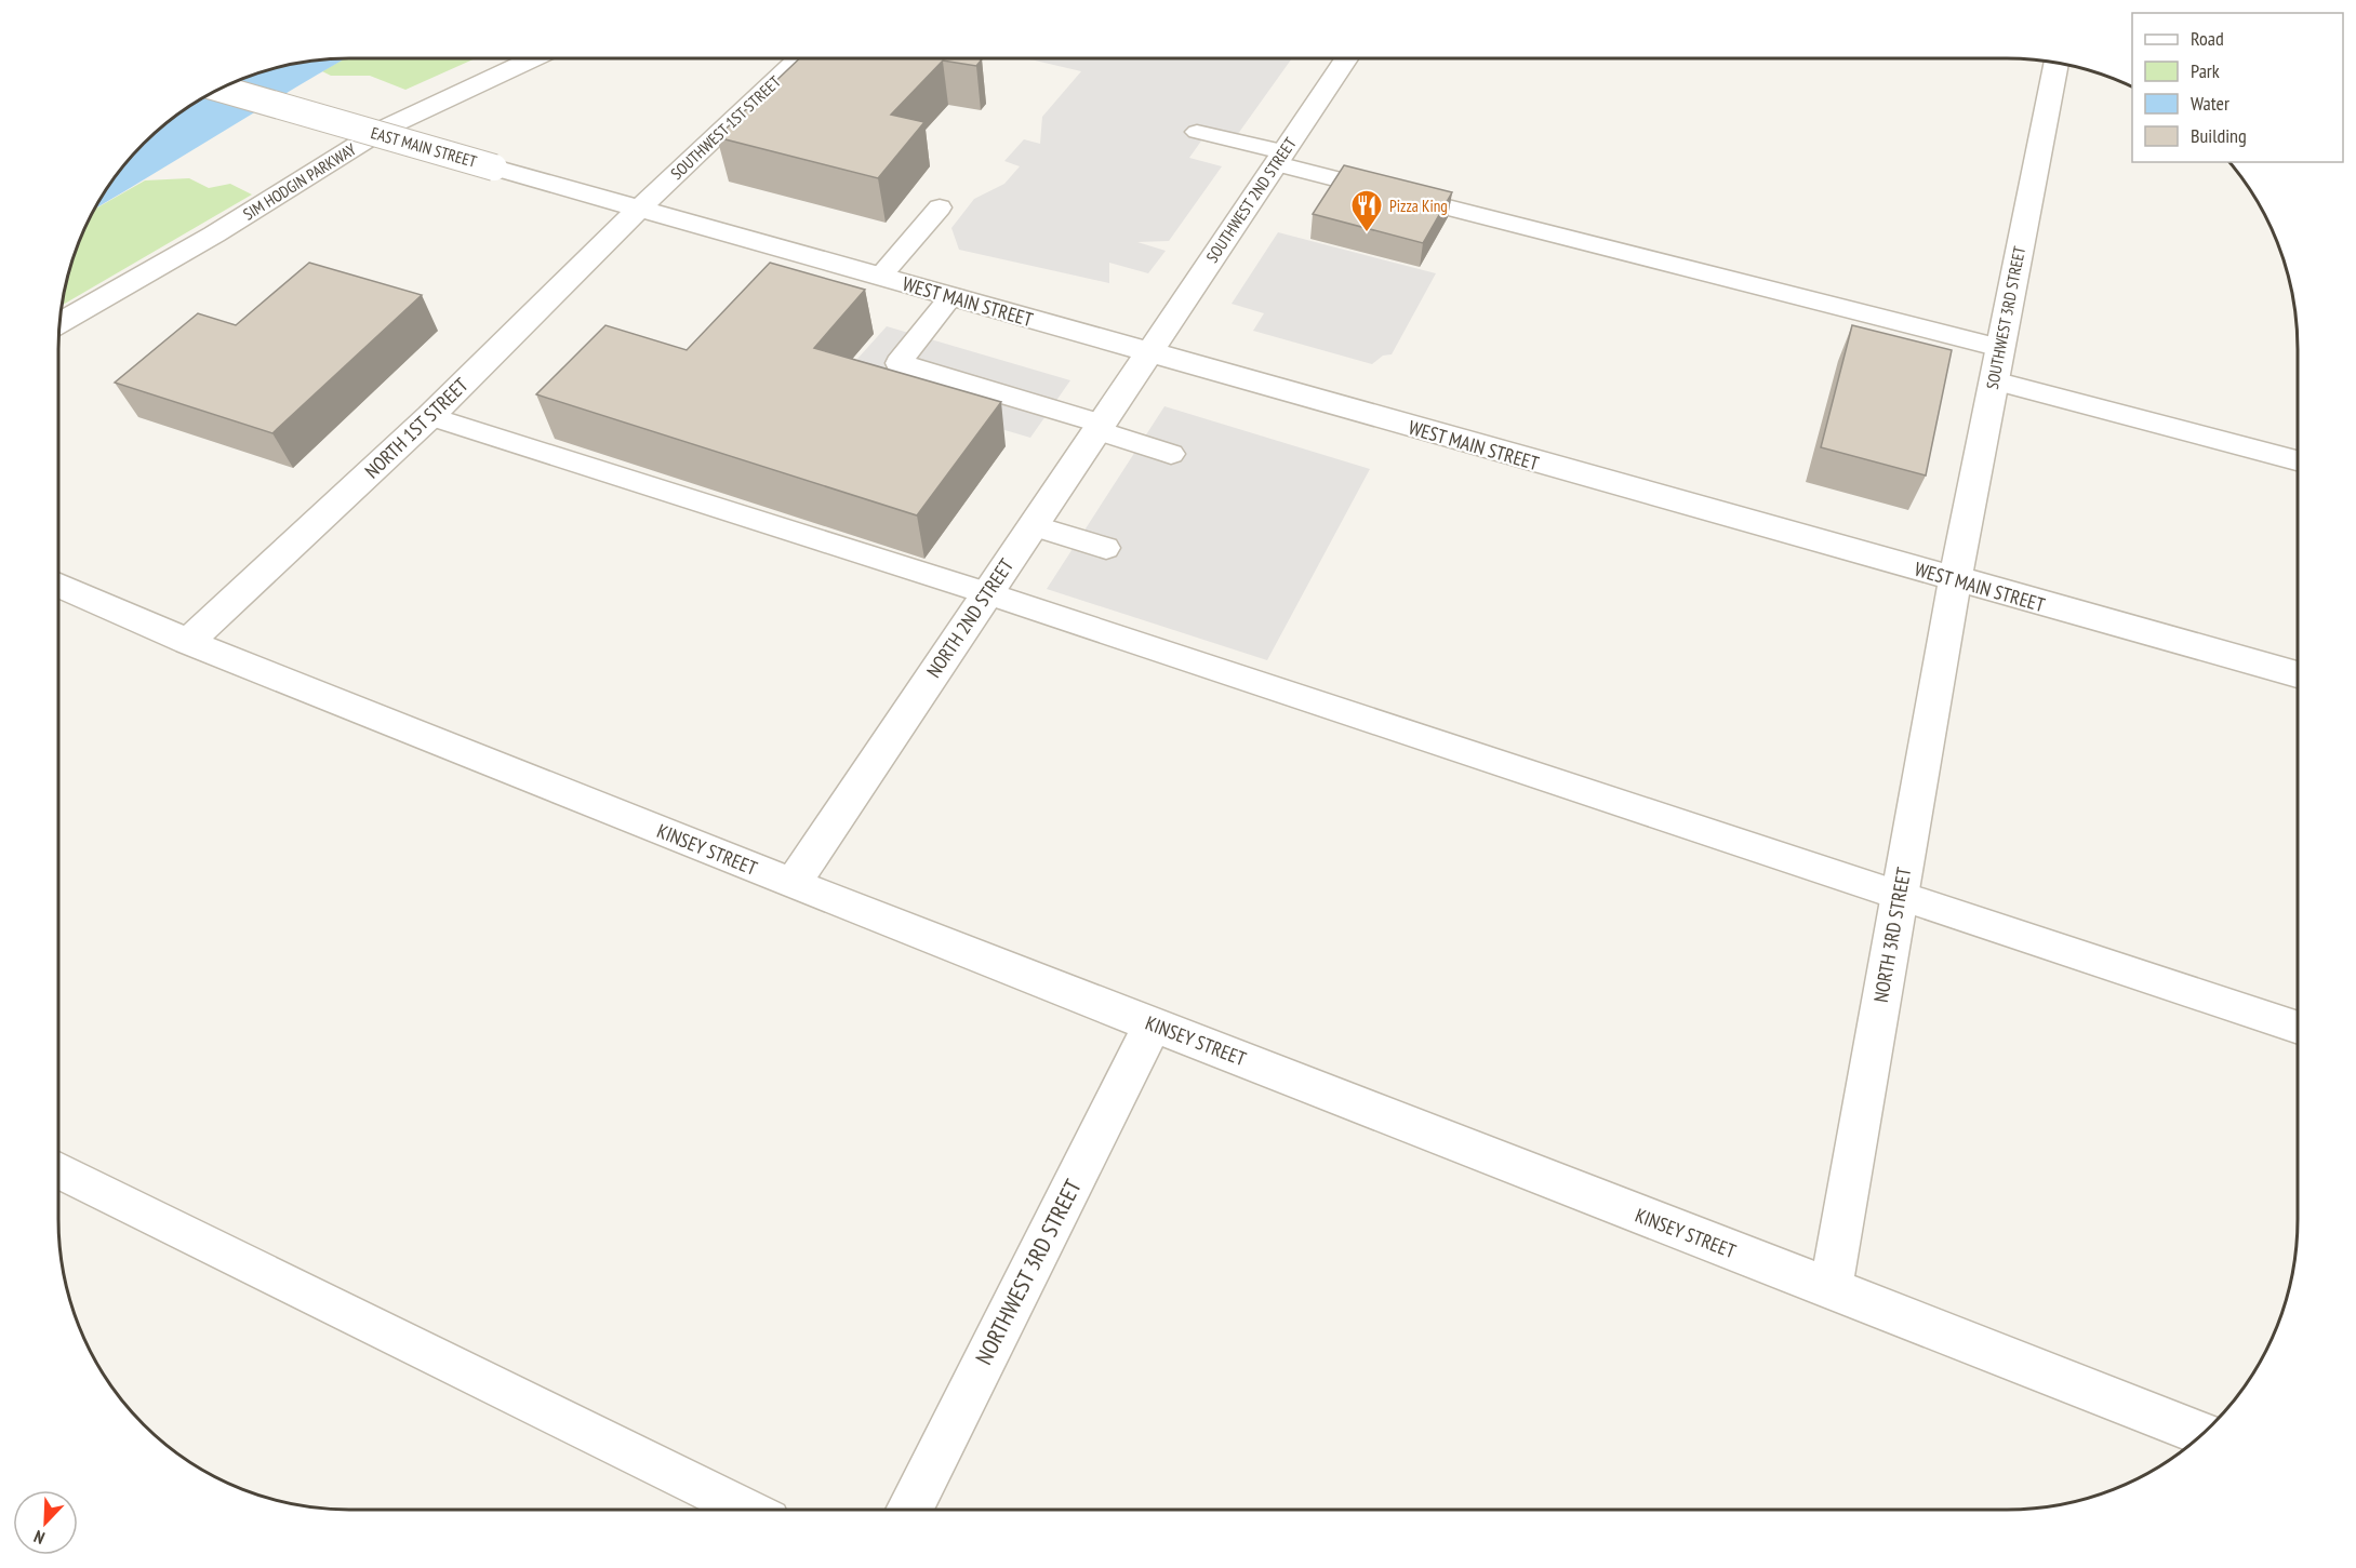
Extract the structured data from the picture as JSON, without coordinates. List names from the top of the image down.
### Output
{
  "streets": {
    "street": [
      "SOUTHWEST 1ST STREET",
      "EAST MAIN STREET",
      "SIM HODGIN PARKWAY",
      "SOUTHWEST 2ND STREET",
      "WEST MAIN STREET",
      "SOUTHWEST 3RD STREET",
      "NORTH 1ST STREET",
      "NORTH 2ND STREET",
      "KINSEY STREET",
      "NORTH 3RD STREET",
      "NORTHWEST 3RD STREET"
    ]
  },
  "crossings": [
    ["SOUTHWEST 1ST STREET", "EAST MAIN STREET"],
    ["SOUTHWEST 1ST STREET", "WEST MAIN STREET"],
    ["SOUTHWEST 1ST STREET", "NORTH 1ST STREET"],
    ["EAST MAIN STREET", "WEST MAIN STREET"],
    ["EAST MAIN STREET", "NORTH 1ST STREET"],
    ["SOUTHWEST 2ND STREET", "WEST MAIN STREET"],
    ["SOUTHWEST 2ND STREET", "NORTH 2ND STREET"],
    ["WEST MAIN STREET", "SOUTHWEST 3RD STREET"],
    ["WEST MAIN STREET", "NORTH 1ST STREET"],
    ["WEST MAIN STREET", "NORTH 2ND STREET"],
    ["WEST MAIN STREET", "NORTH 3RD STREET"],
    ["SOUTHWEST 3RD STREET", "NORTH 3RD STREET"],
    ["NORTH 1ST STREET", "KINSEY STREET"],
    ["NORTH 2ND STREET", "KINSEY STREET"],
    ["KINSEY STREET", "NORTH 3RD STREET"],
    ["KINSEY STREET", "NORTHWEST 3RD STREET"]
  ],
  "places": {
    "restaurant": ["Pizza King"]
  },
  "legend": [
    "Road",
    "Park",
    "Water",
    "Building"
  ],
  "north": "bottom left"
}
